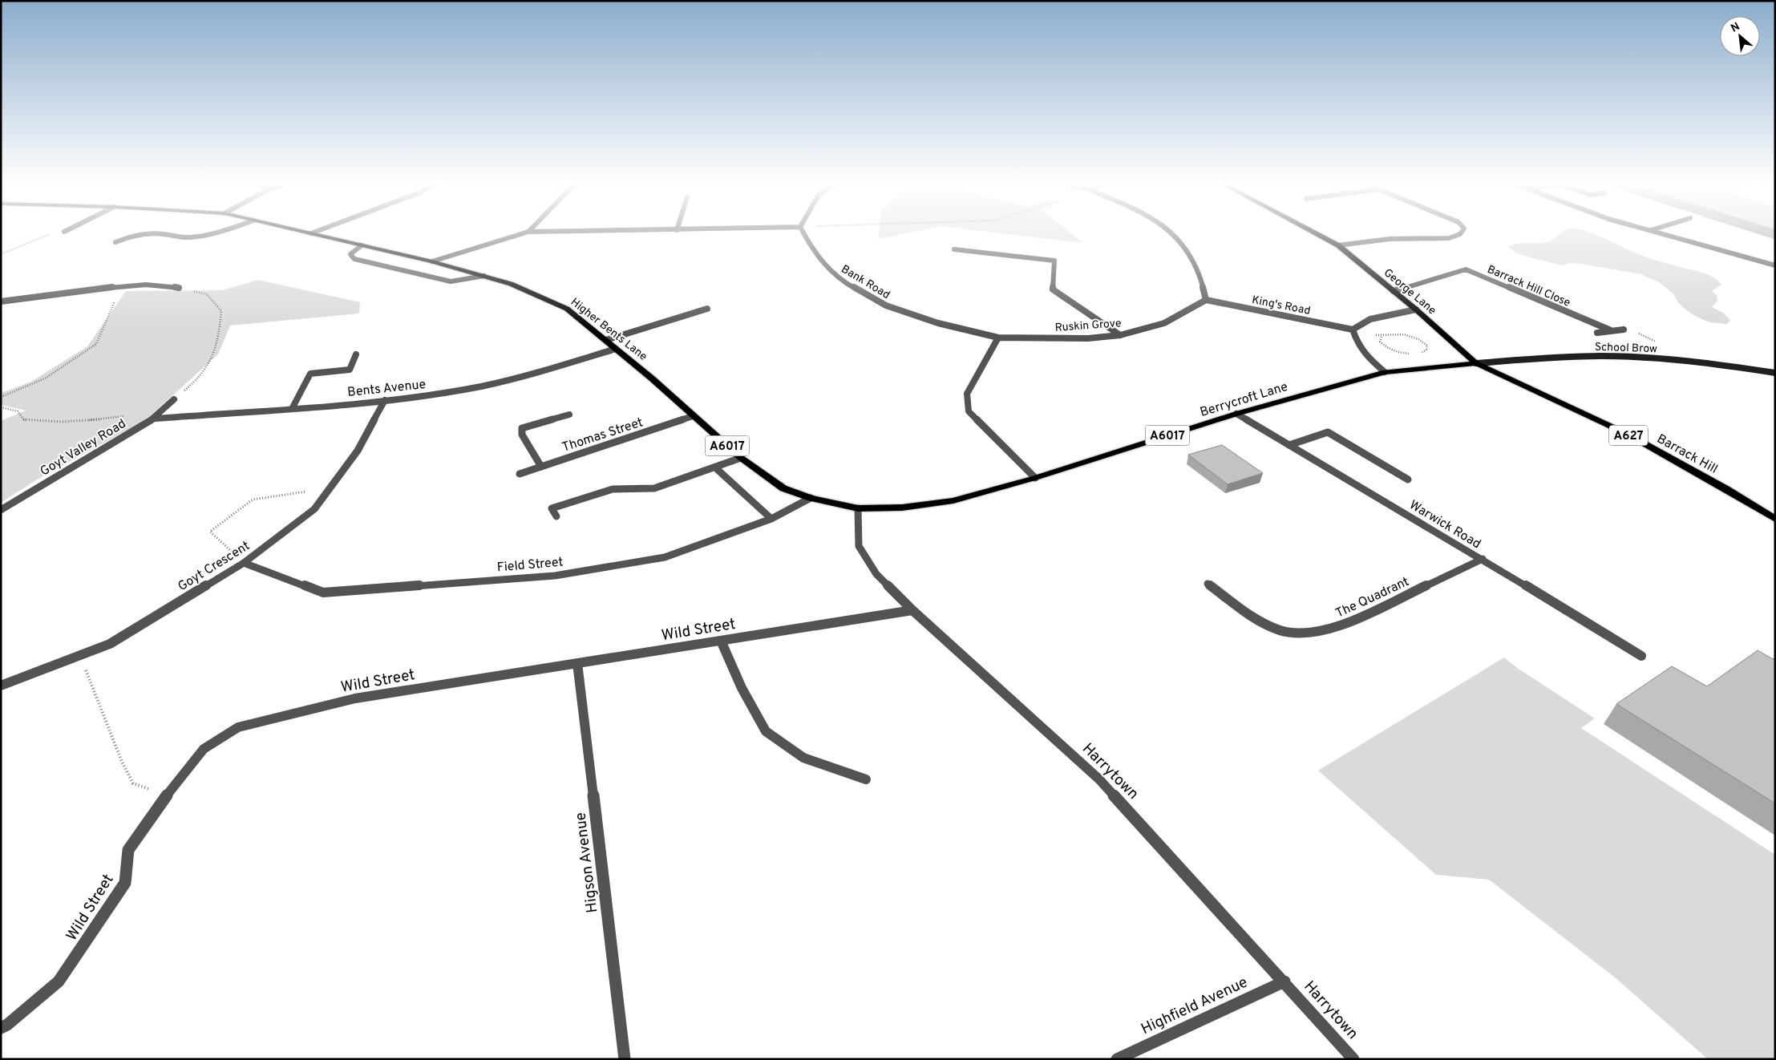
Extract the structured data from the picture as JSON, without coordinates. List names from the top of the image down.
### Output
{
  "streets": {
    "main road": [
      "George Lane",
      "Higher Bents Lane",
      "School Brow",
      "Berrycroft Lane",
      "A6017",
      "A627",
      "Barrack Hill"
    ],
    "street": [
      "Bank Road",
      "Barrack Hill Close",
      "King's Road",
      "Ruskin Grove",
      "Bents Avenue",
      "Thomas Street",
      "Goyt Valley Road",
      "Warwick Road",
      "Field Street",
      "Goyt Crescent",
      "The Quadrant",
      "Wild Street",
      "Harrytown",
      "Higson Avenue",
      "Highfield Avenue"
    ]
  },
  "crossings": [
    ["Bank Road", "Ruskin Grove"],
    ["Barrack Hill Close", "George Lane"],
    ["George Lane", "School Brow"],
    ["George Lane", "Berrycroft Lane"],
    ["George Lane", "Barrack Hill"],
    ["King's Road", "Ruskin Grove"],
    ["Higher Bents Lane", "Bents Avenue"],
    ["Higher Bents Lane", "Berrycroft Lane"],
    ["Higher Bents Lane", "Thomas Street"],
    ["Higher Bents Lane", "Field Street"],
    ["Higher Bents Lane", "Harrytown"],
    ["School Brow", "Berrycroft Lane"],
    ["School Brow", "Barrack Hill"],
    ["Bents Avenue", "Goyt Valley Road"],
    ["Bents Avenue", "Goyt Crescent"],
    ["Berrycroft Lane", "Barrack Hill"],
    ["Berrycroft Lane", "Warwick Road"],
    ["Berrycroft Lane", "Harrytown"],
    ["Warwick Road", "The Quadrant"],
    ["Field Street", "Goyt Crescent"],
    ["Wild Street", "Harrytown"],
    ["Wild Street", "Higson Avenue"],
    ["Harrytown", "Highfield Avenue"]
  ],
  "north": "top left"
}
